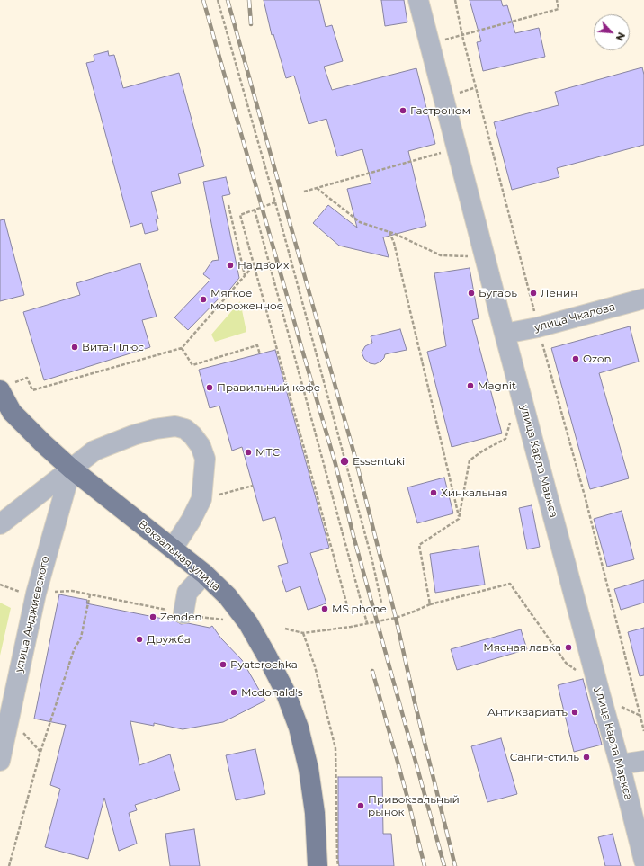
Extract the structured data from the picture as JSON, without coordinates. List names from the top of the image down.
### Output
{
  "streets": {
    "main road": ["Вокзальная улица"],
    "street": ["улица Чкалова", "улица Карла Маркса", "улица Анджиевского"]
  },
  "crossings": [
    ["улица Чкалова", "улица Карла Маркса"],
    ["Вокзальная улица", "улица Анджиевского"]
  ],
  "places": [
    "Гастроном",
    "На двоих",
    "Бугарь",
    "Ленин",
    "Мягкое мороженное",
    "Вита-Плюс",
    "Ozon",
    "Magnit",
    "Правильный кофе",
    "МТС",
    "Essentuki",
    "Хинкальная",
    "MS.phone",
    "Zenden",
    "Дружба",
    "Мясная лавка",
    "Pyaterochka",
    "Mcdonald's",
    "Антиквариатъ",
    "Санги-стиль",
    "Привокзальный рынок"
  ],
  "north": "bottom right"
}
